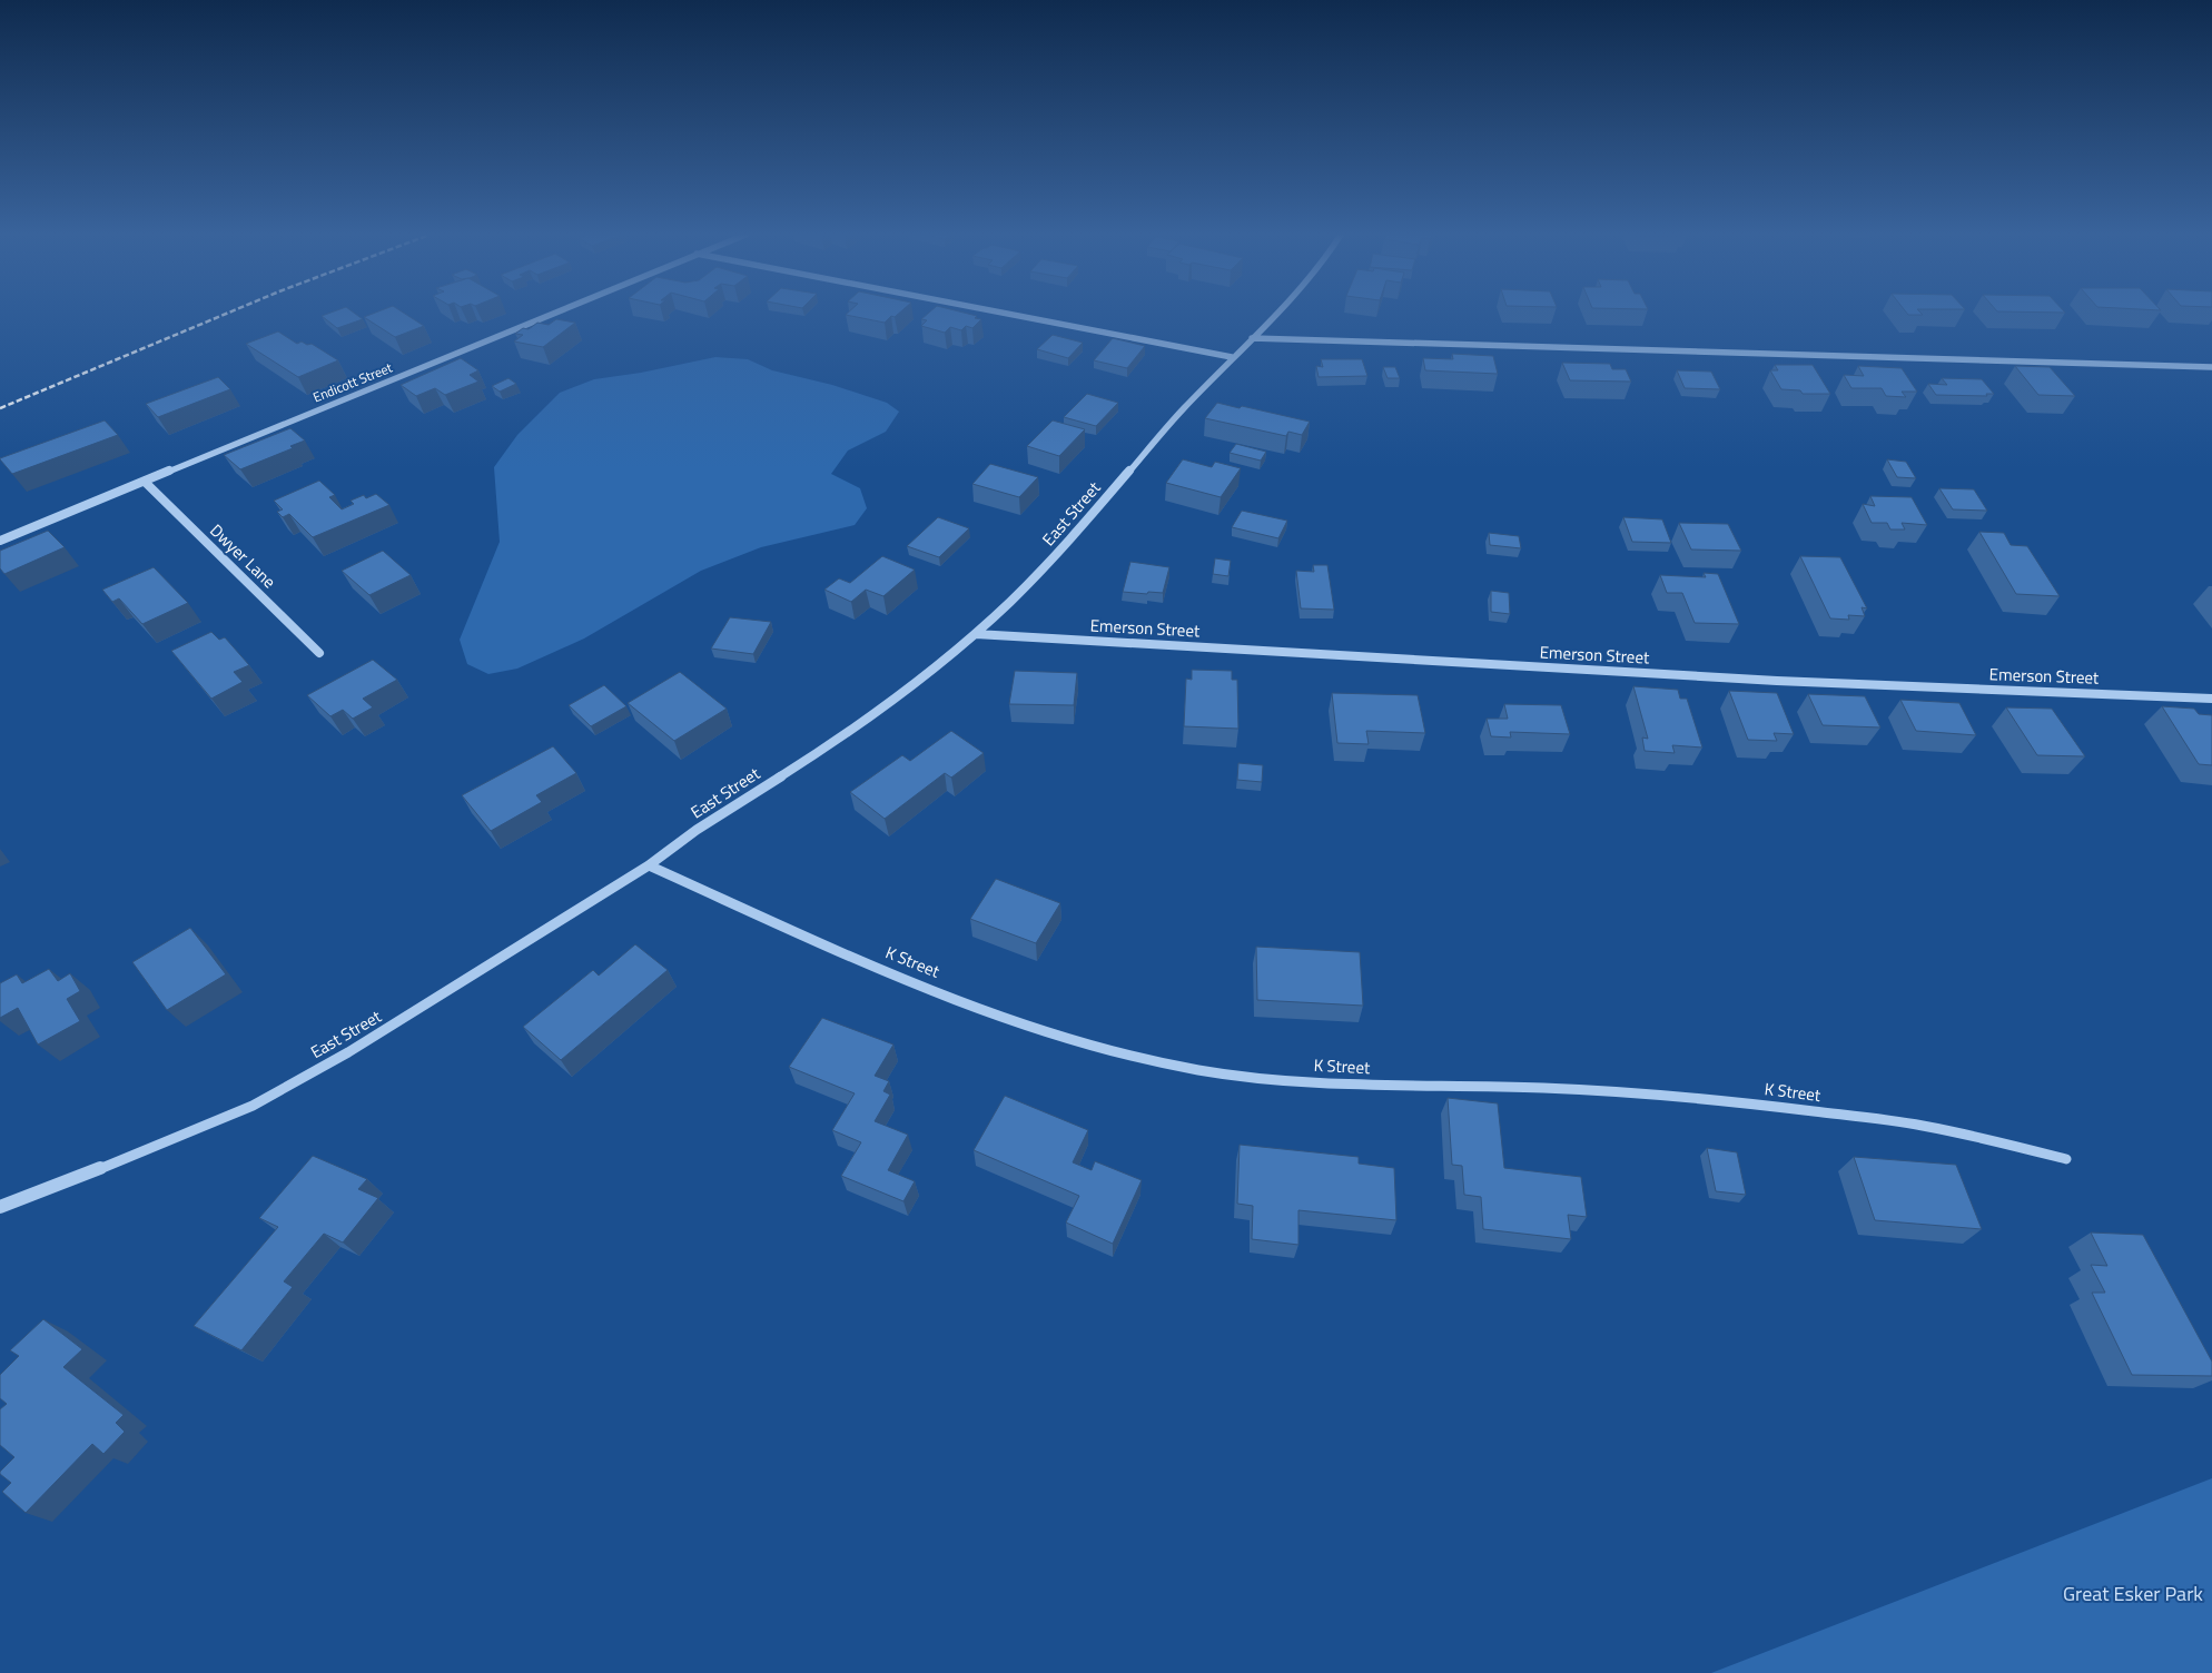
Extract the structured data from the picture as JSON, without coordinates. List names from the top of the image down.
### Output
{
  "streets": {
    "street": [
      "Endicott Street",
      "East Street",
      "Dwyer Lane",
      "Emerson Street",
      "K Street"
    ]
  },
  "crossings": [
    ["Endicott Street", "Dwyer Lane"],
    ["East Street", "Emerson Street"],
    ["East Street", "K Street"]
  ],
  "parks": ["Great Esker Park"]
}
